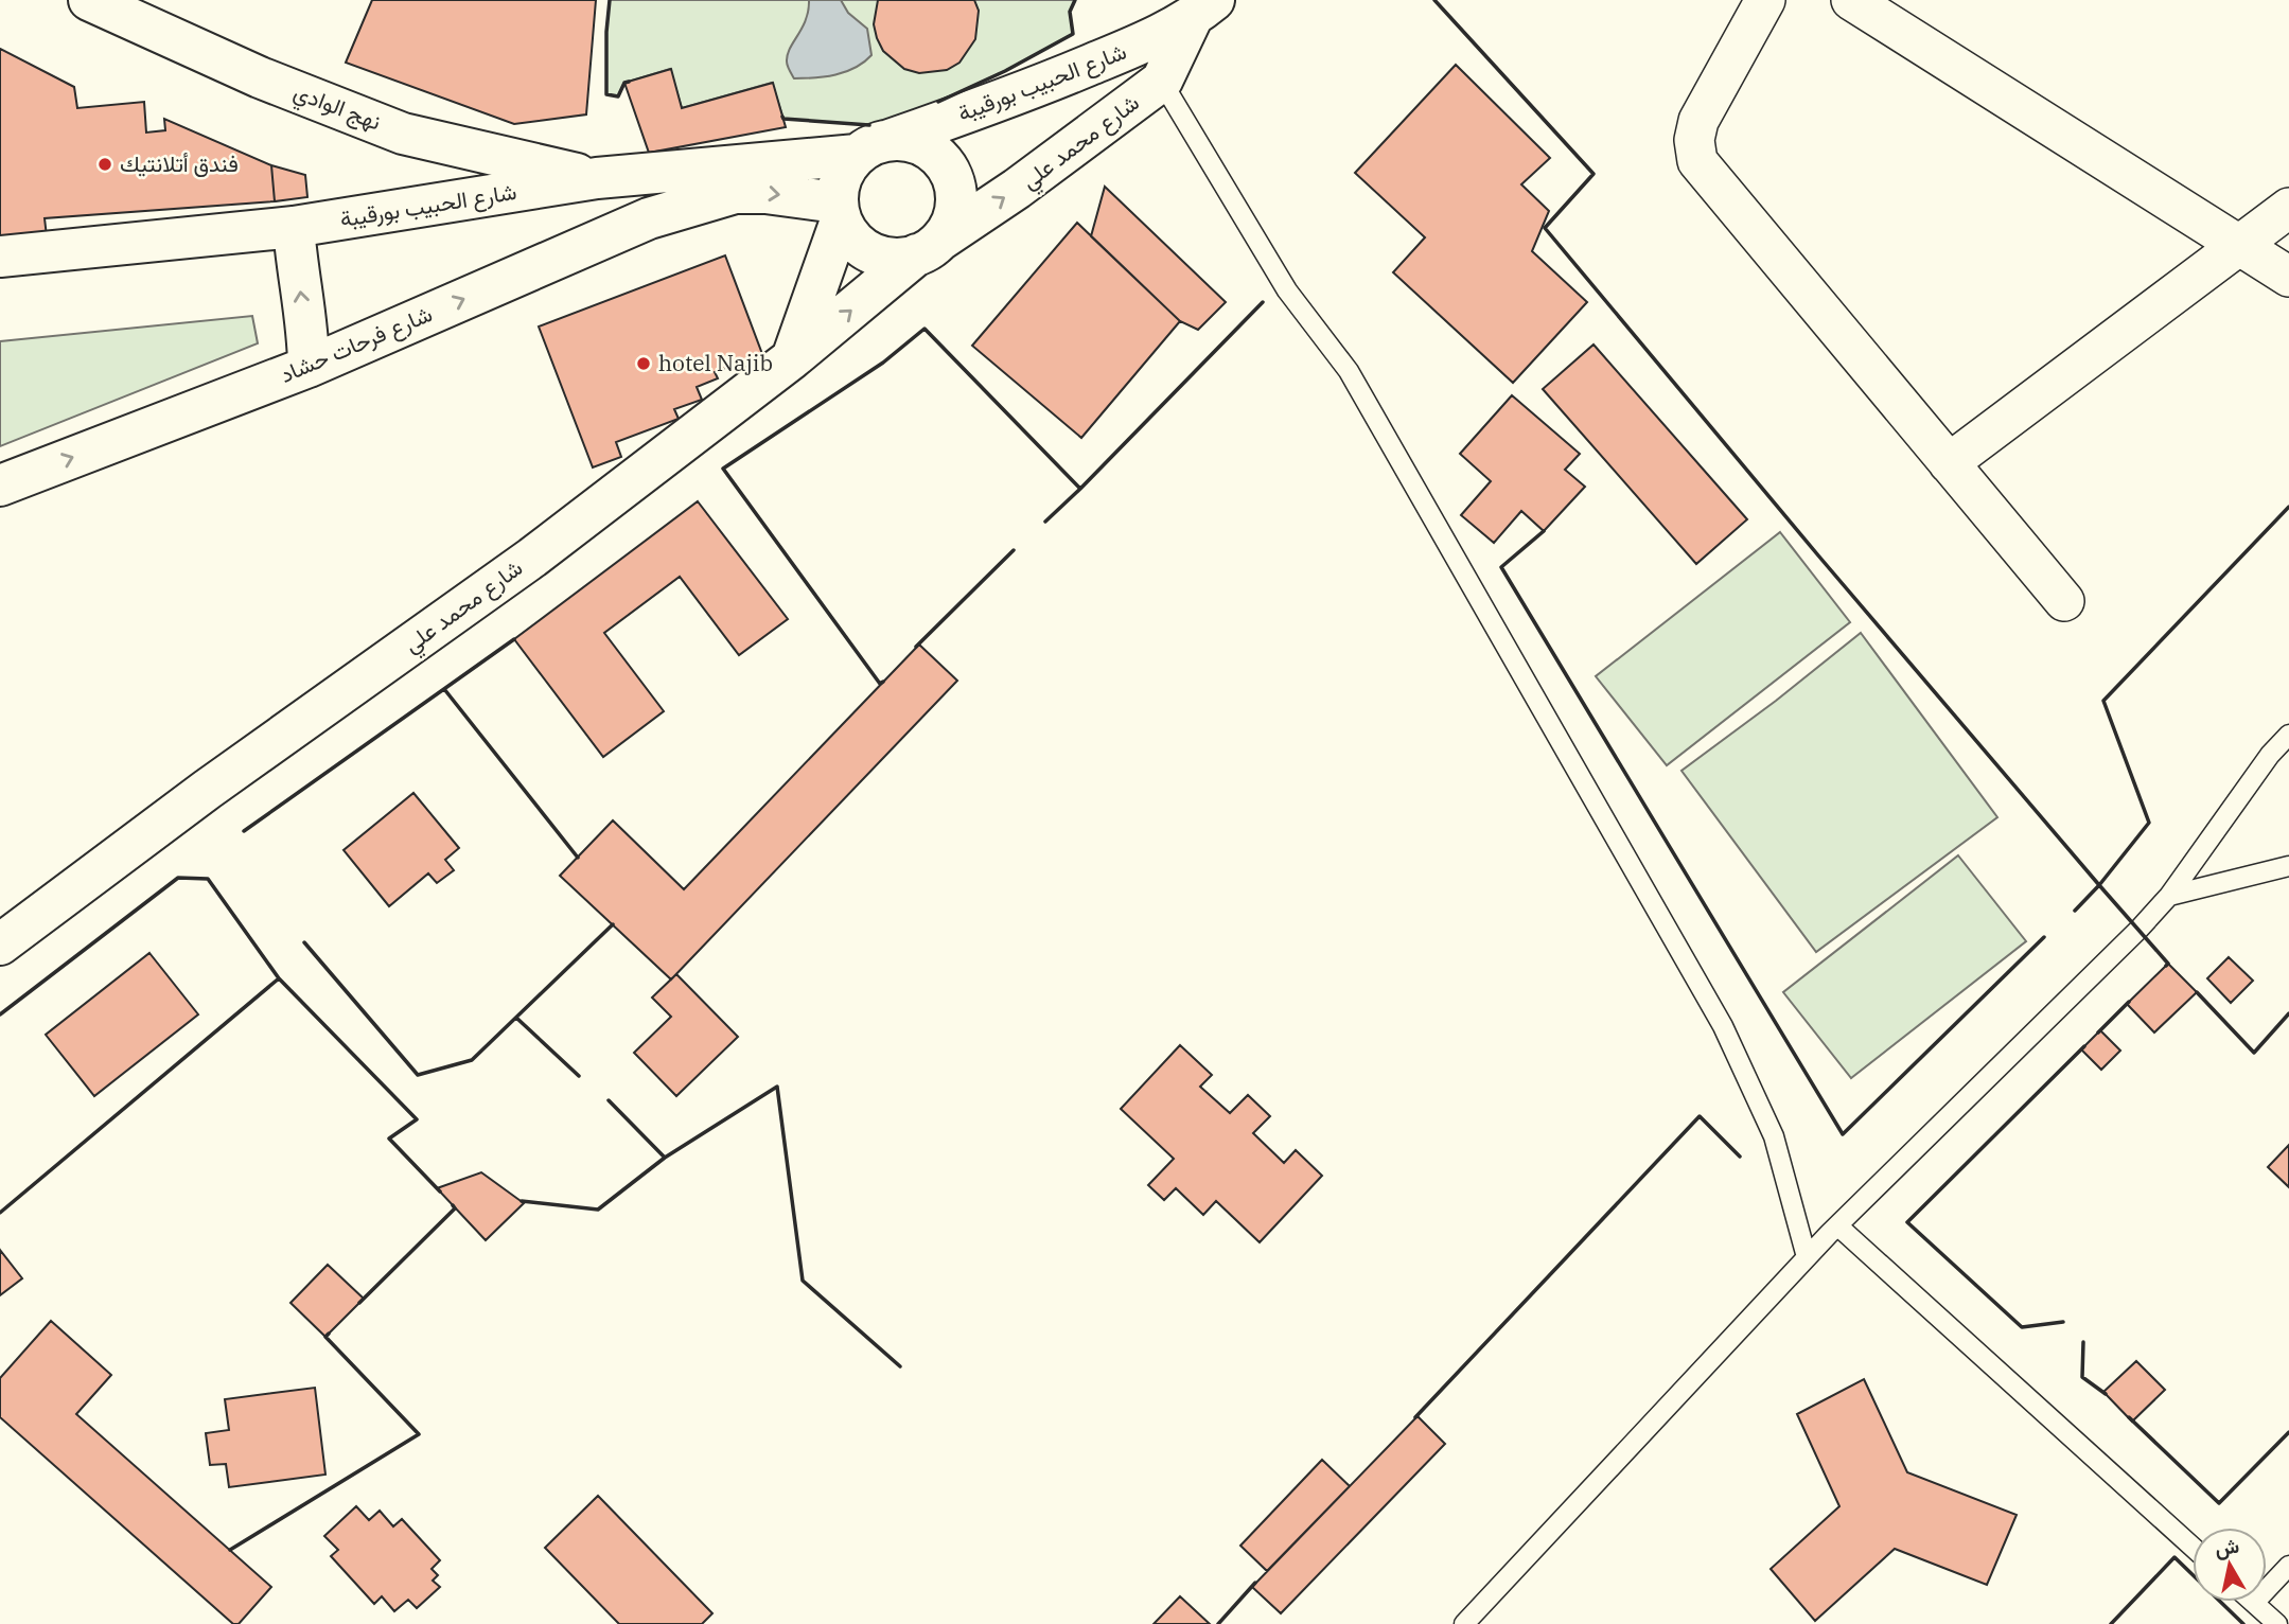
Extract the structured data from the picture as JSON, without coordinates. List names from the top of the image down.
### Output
{
  "streets": {
    "street": [
      "شارع الحبيب بورقيبة",
      "نهج الوادي",
      "شارع محمد علي",
      "شارع فرحات حشاد"
    ]
  },
  "crossings": [
    ["شارع الحبيب بورقيبة", "نهج الوادي"],
    ["شارع الحبيب بورقيبة", "شارع محمد علي"],
    ["شارع الحبيب بورقيبة", "شارع فرحات حشاد"],
    ["شارع محمد علي", "شارع فرحات حشاد"]
  ],
  "one_way": ["شارع فرحات حشاد"],
  "places": ["فندق أتلانتيك", "hotel Najib"],
  "north": "top"
}
